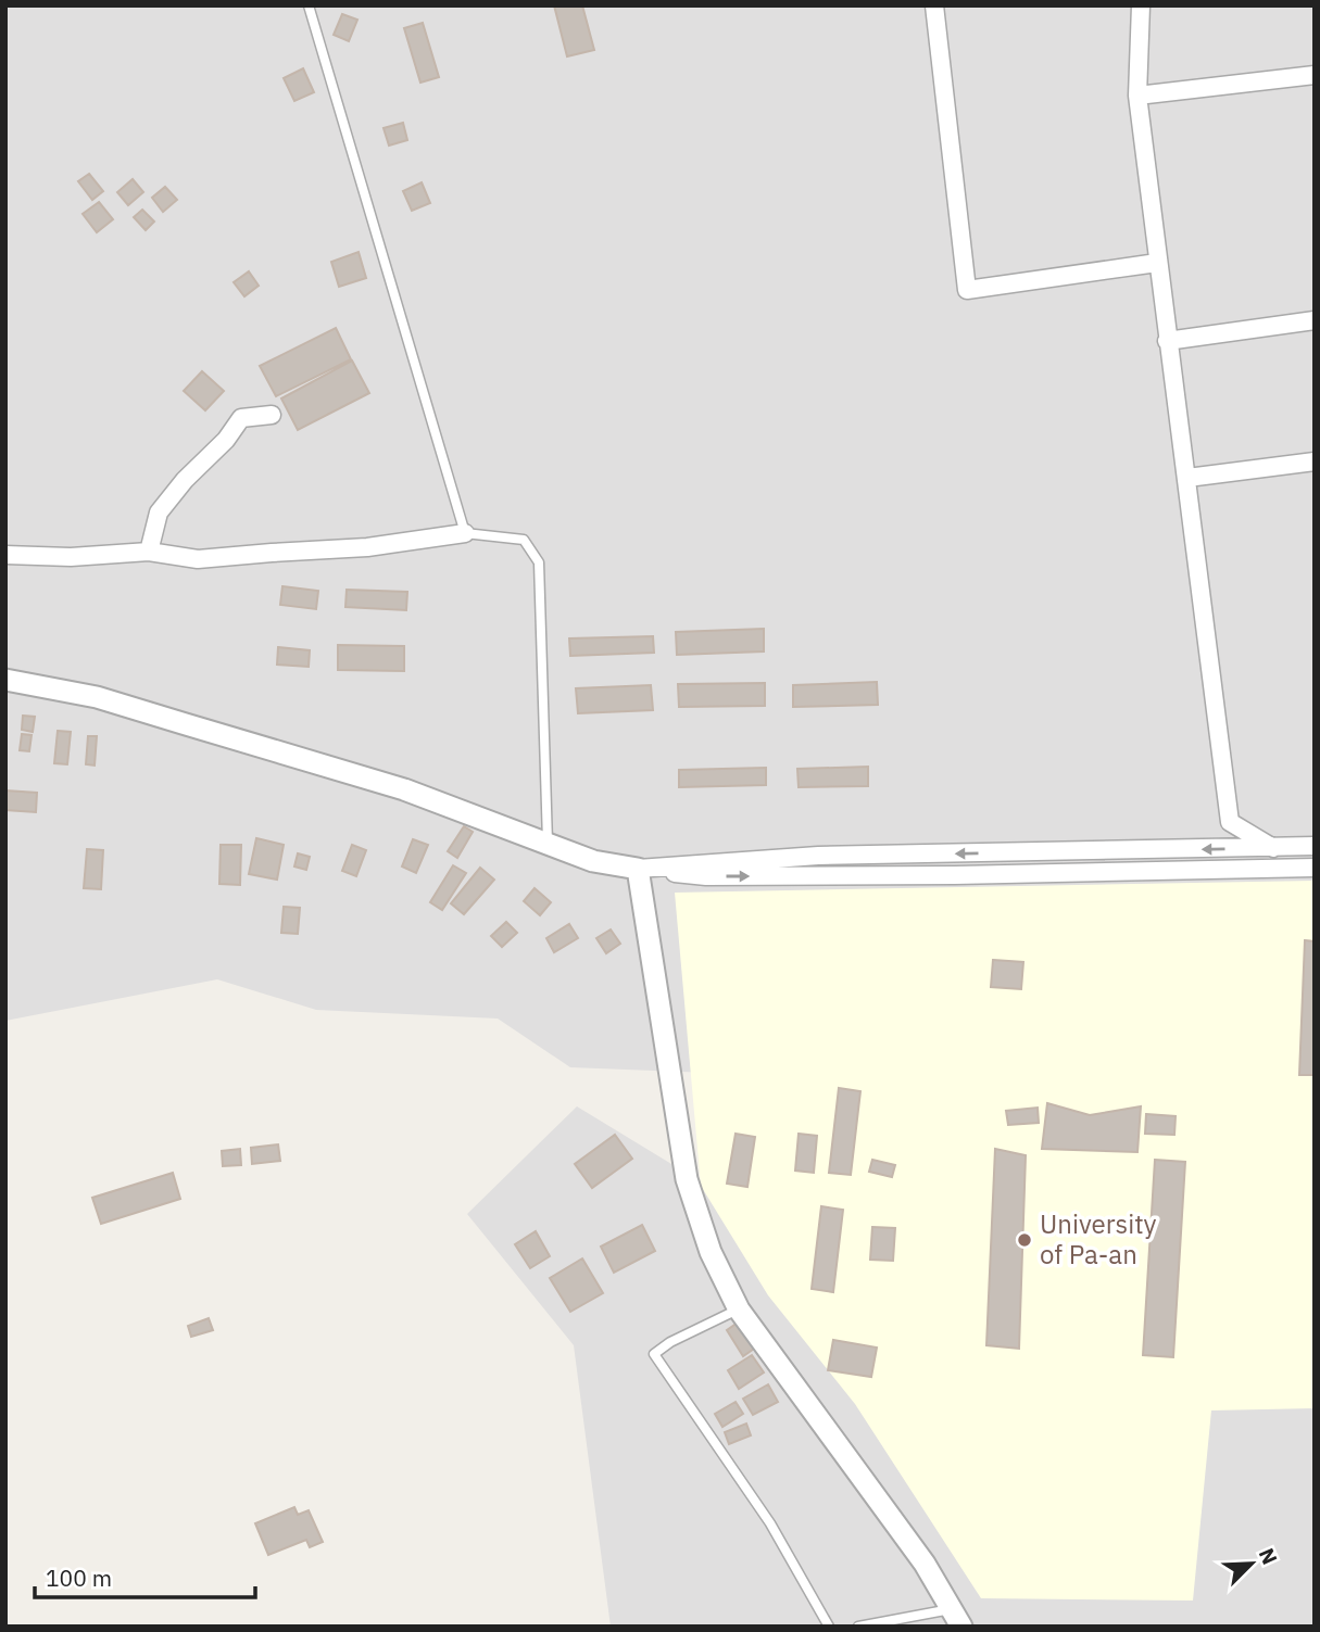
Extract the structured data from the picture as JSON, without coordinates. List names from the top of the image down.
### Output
{
  "places": ["University of Pa-an"],
  "scale_bar": "100 m",
  "north": "top right"
}
